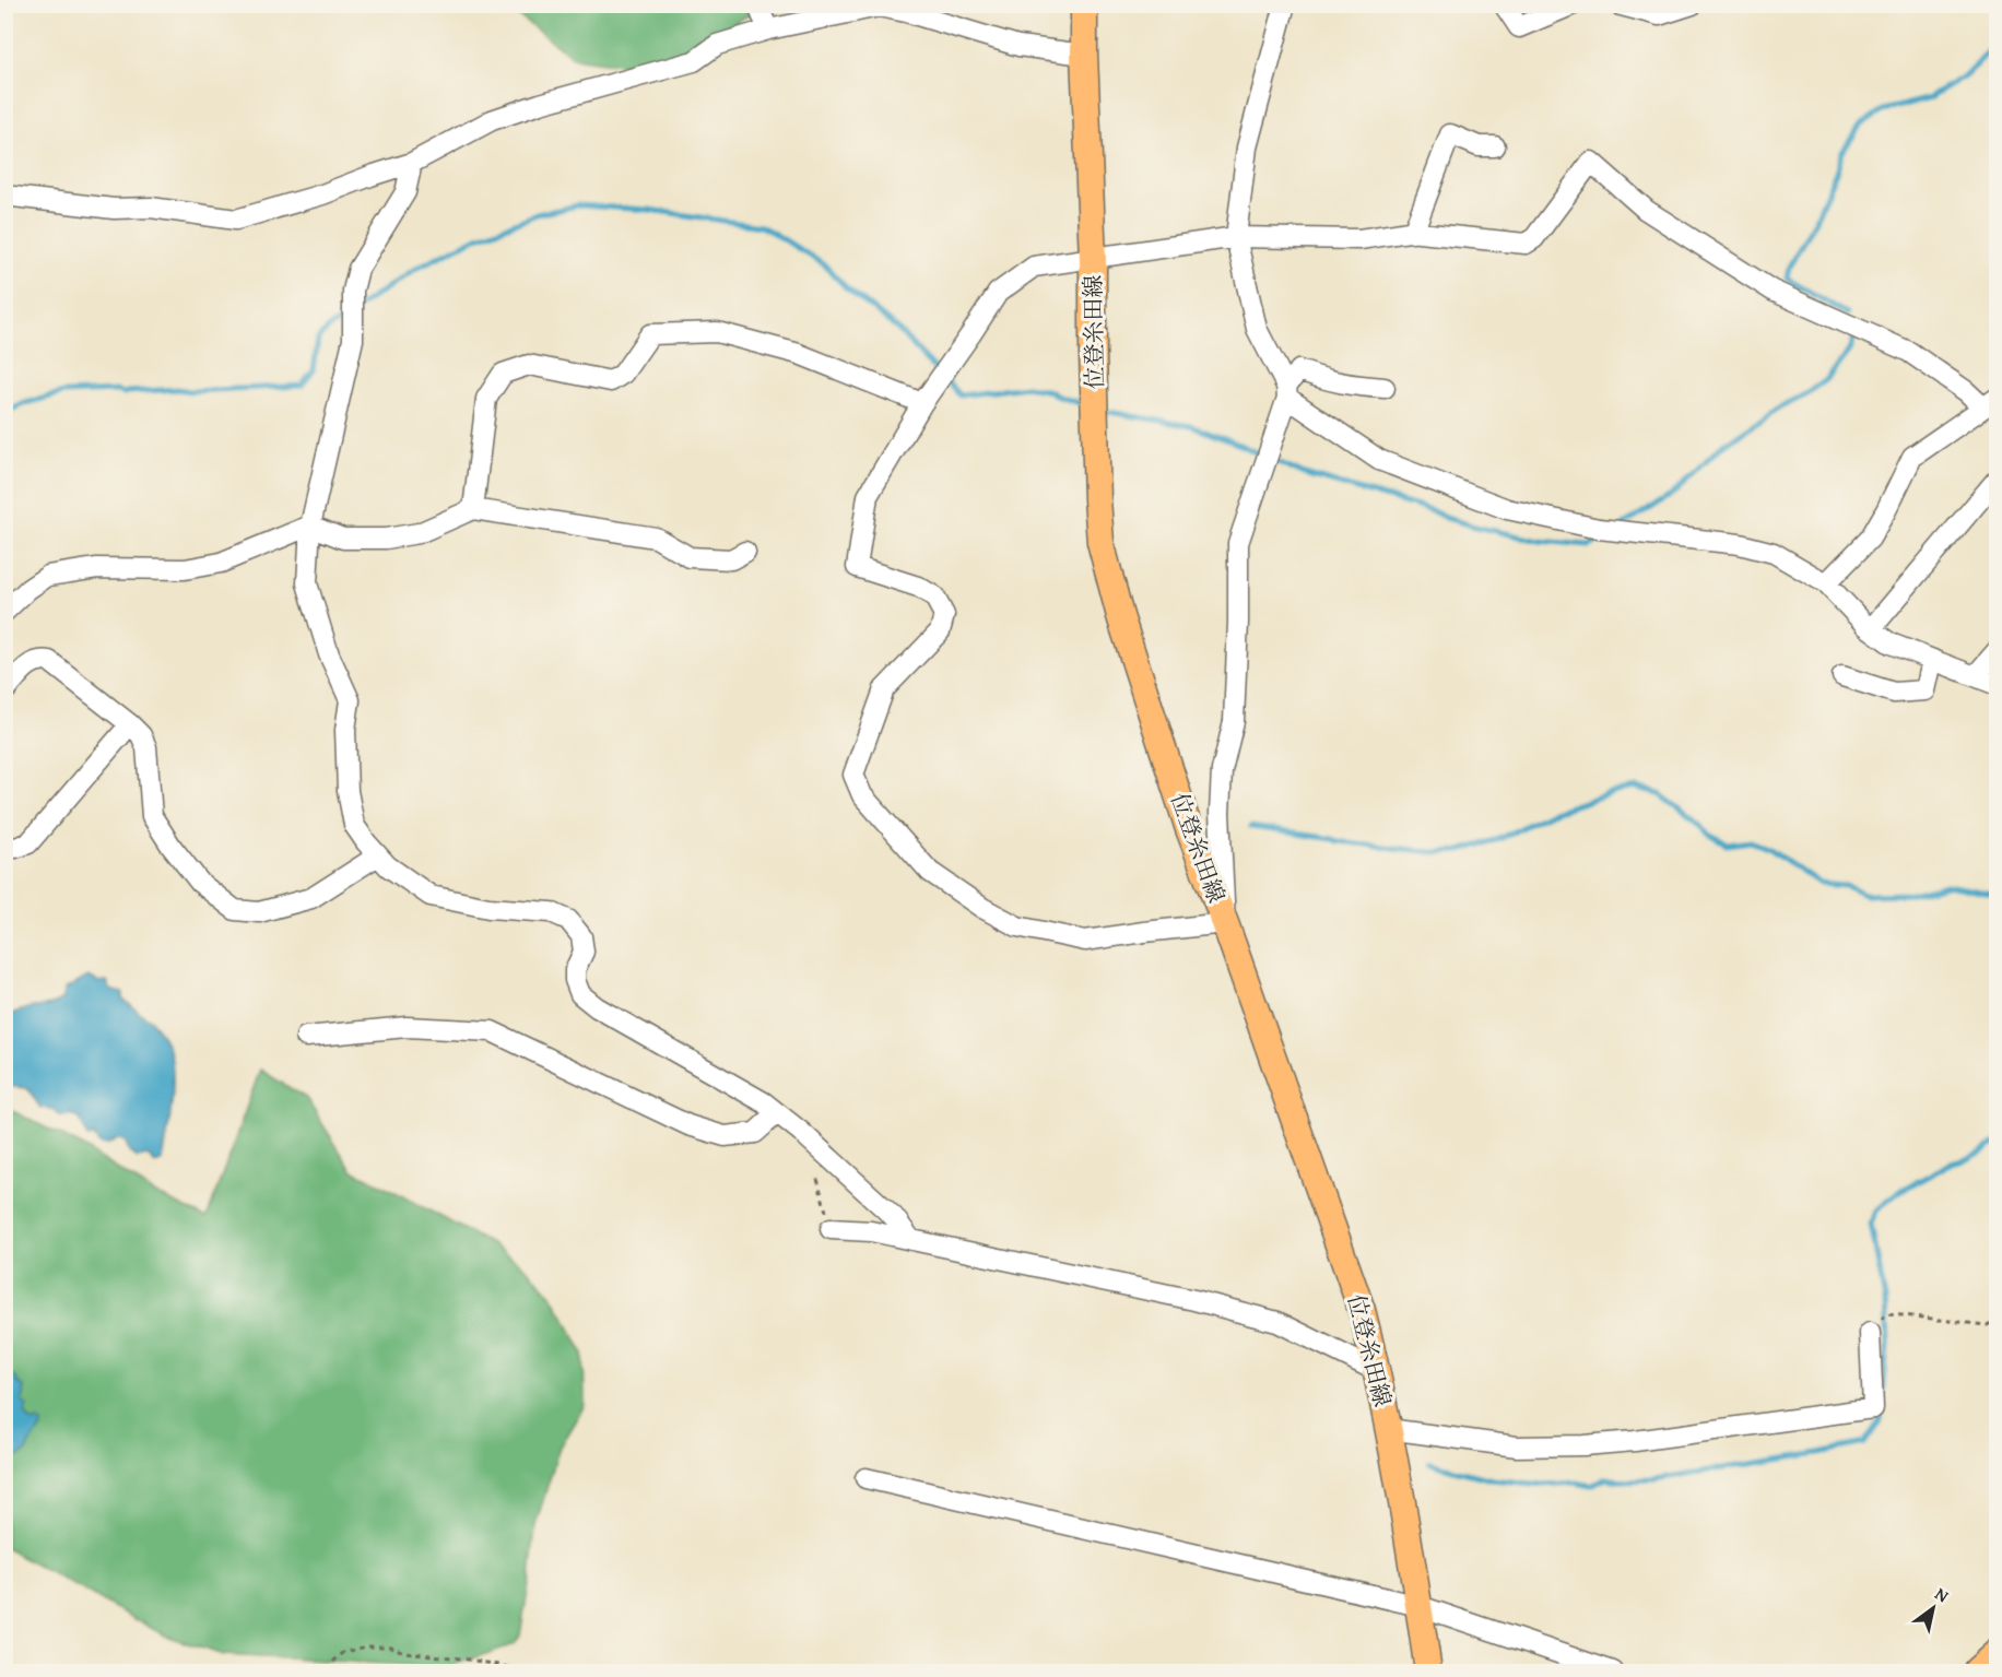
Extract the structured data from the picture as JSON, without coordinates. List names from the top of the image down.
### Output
{
  "streets": {
    "main road": ["位登糸田線"]
  },
  "north": "top right"
}
